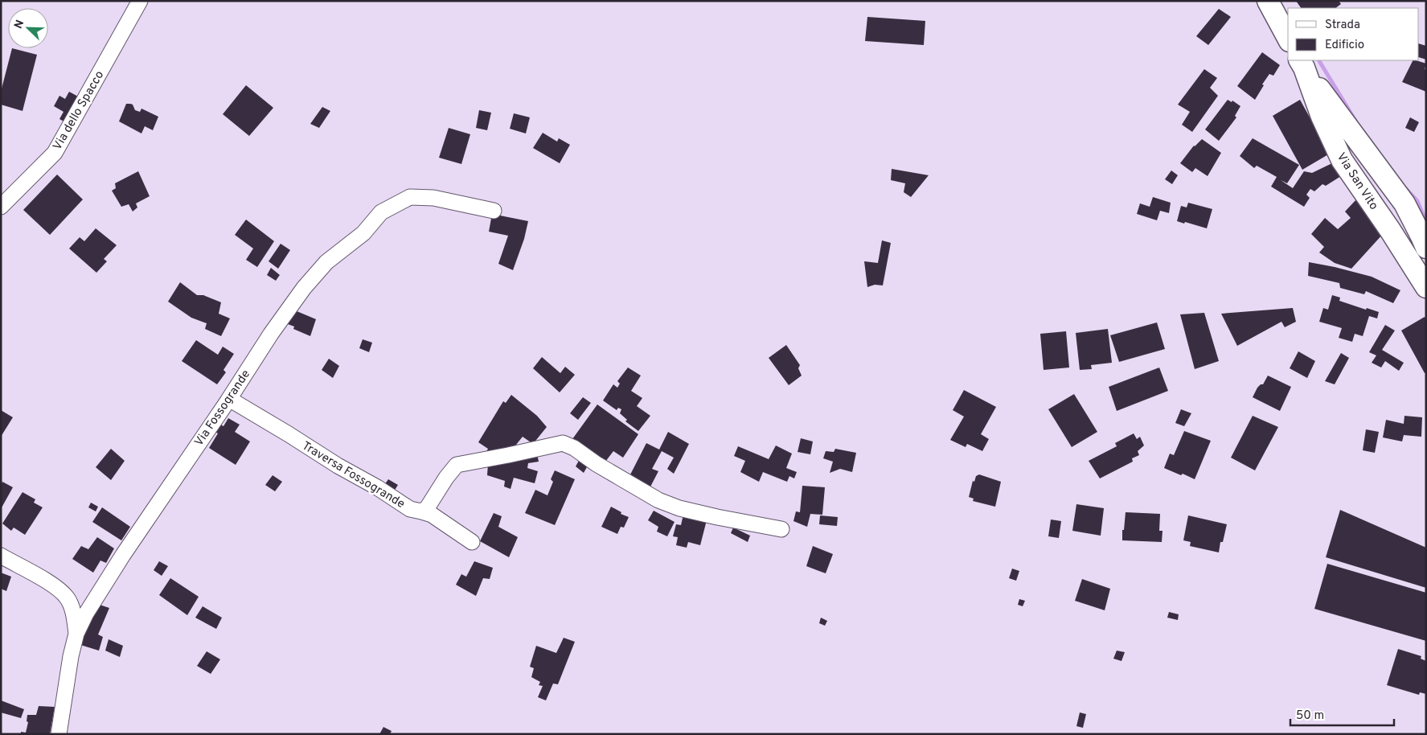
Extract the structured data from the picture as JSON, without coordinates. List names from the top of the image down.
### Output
{
  "streets": {
    "street": [
      "Via dello Spacco",
      "Via San Vito",
      "Via Fossogrande",
      "Traversa Fossogrande"
    ]
  },
  "crossings": [
    ["Via Fossogrande", "Traversa Fossogrande"]
  ],
  "legend": ["Strada", "Edificio"],
  "scale_bar": "50 m",
  "north": "top left"
}
